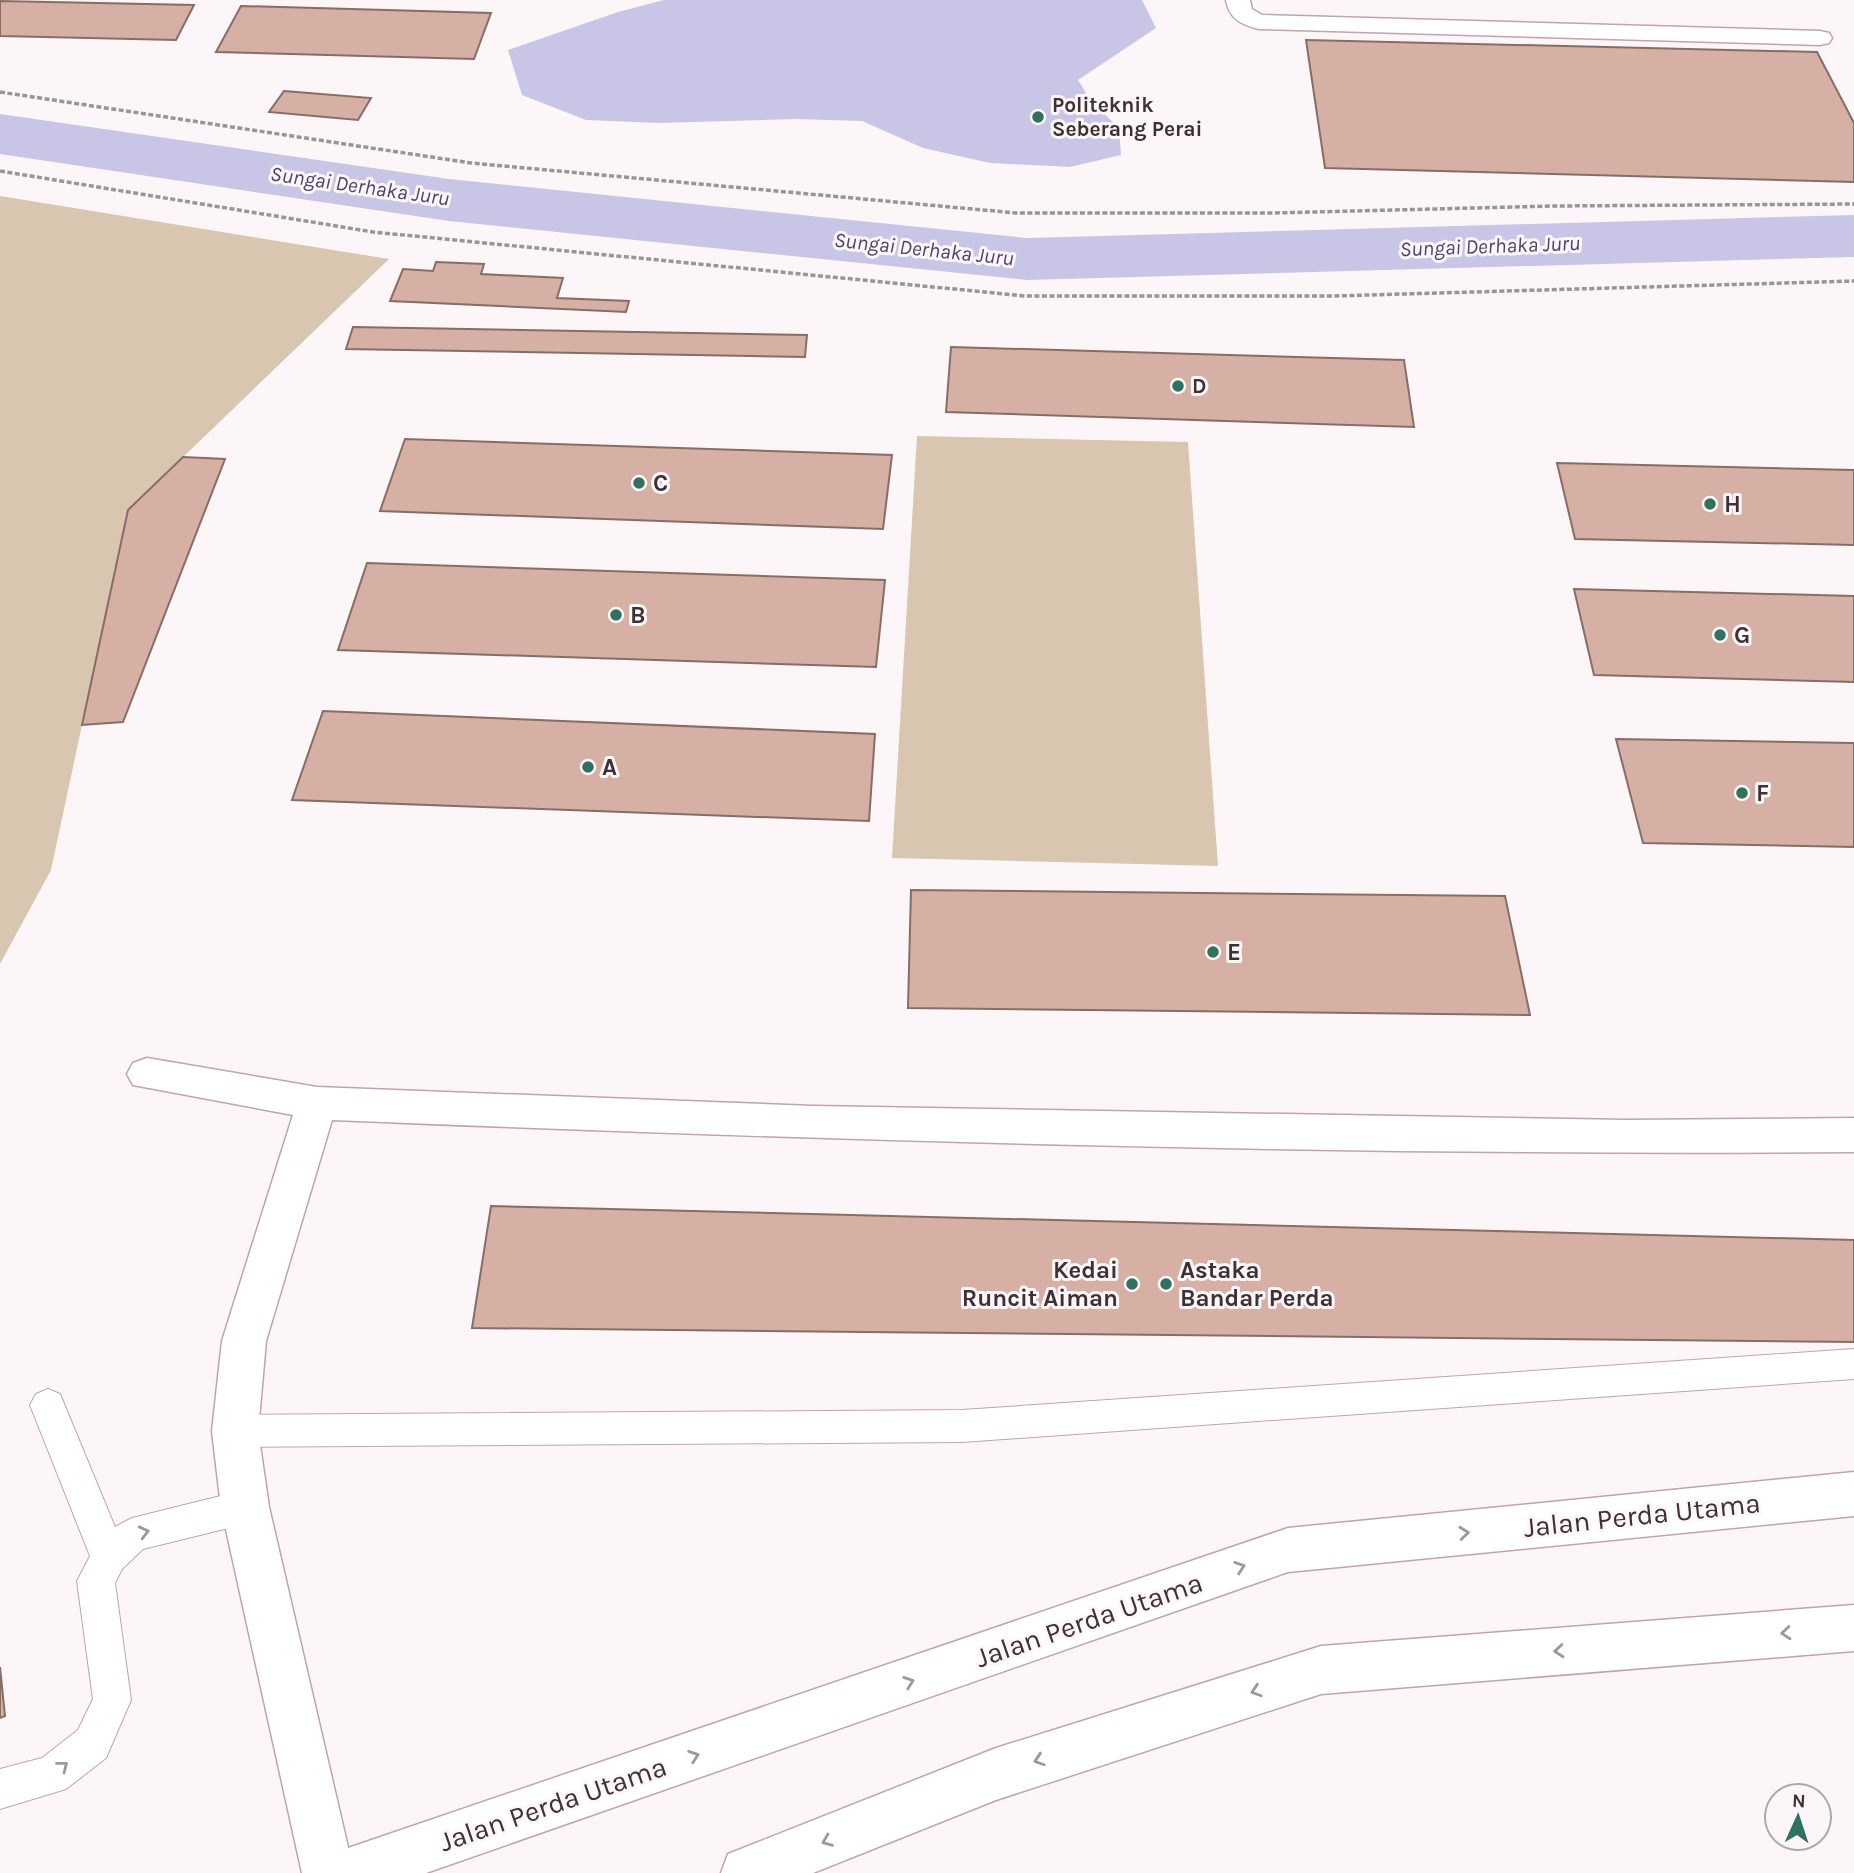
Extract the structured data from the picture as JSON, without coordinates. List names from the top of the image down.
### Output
{
  "streets": {
    "street": ["Jalan Perda Utama"]
  },
  "water": ["Sungai Derhaka Juru"],
  "places": [
    "Politeknik Seberang Perai",
    "D",
    "C",
    "H",
    "B",
    "G",
    "A",
    "F",
    "E",
    "Kedai Runcit Aiman",
    "Astaka Bandar Perda"
  ],
  "north": "top"
}
